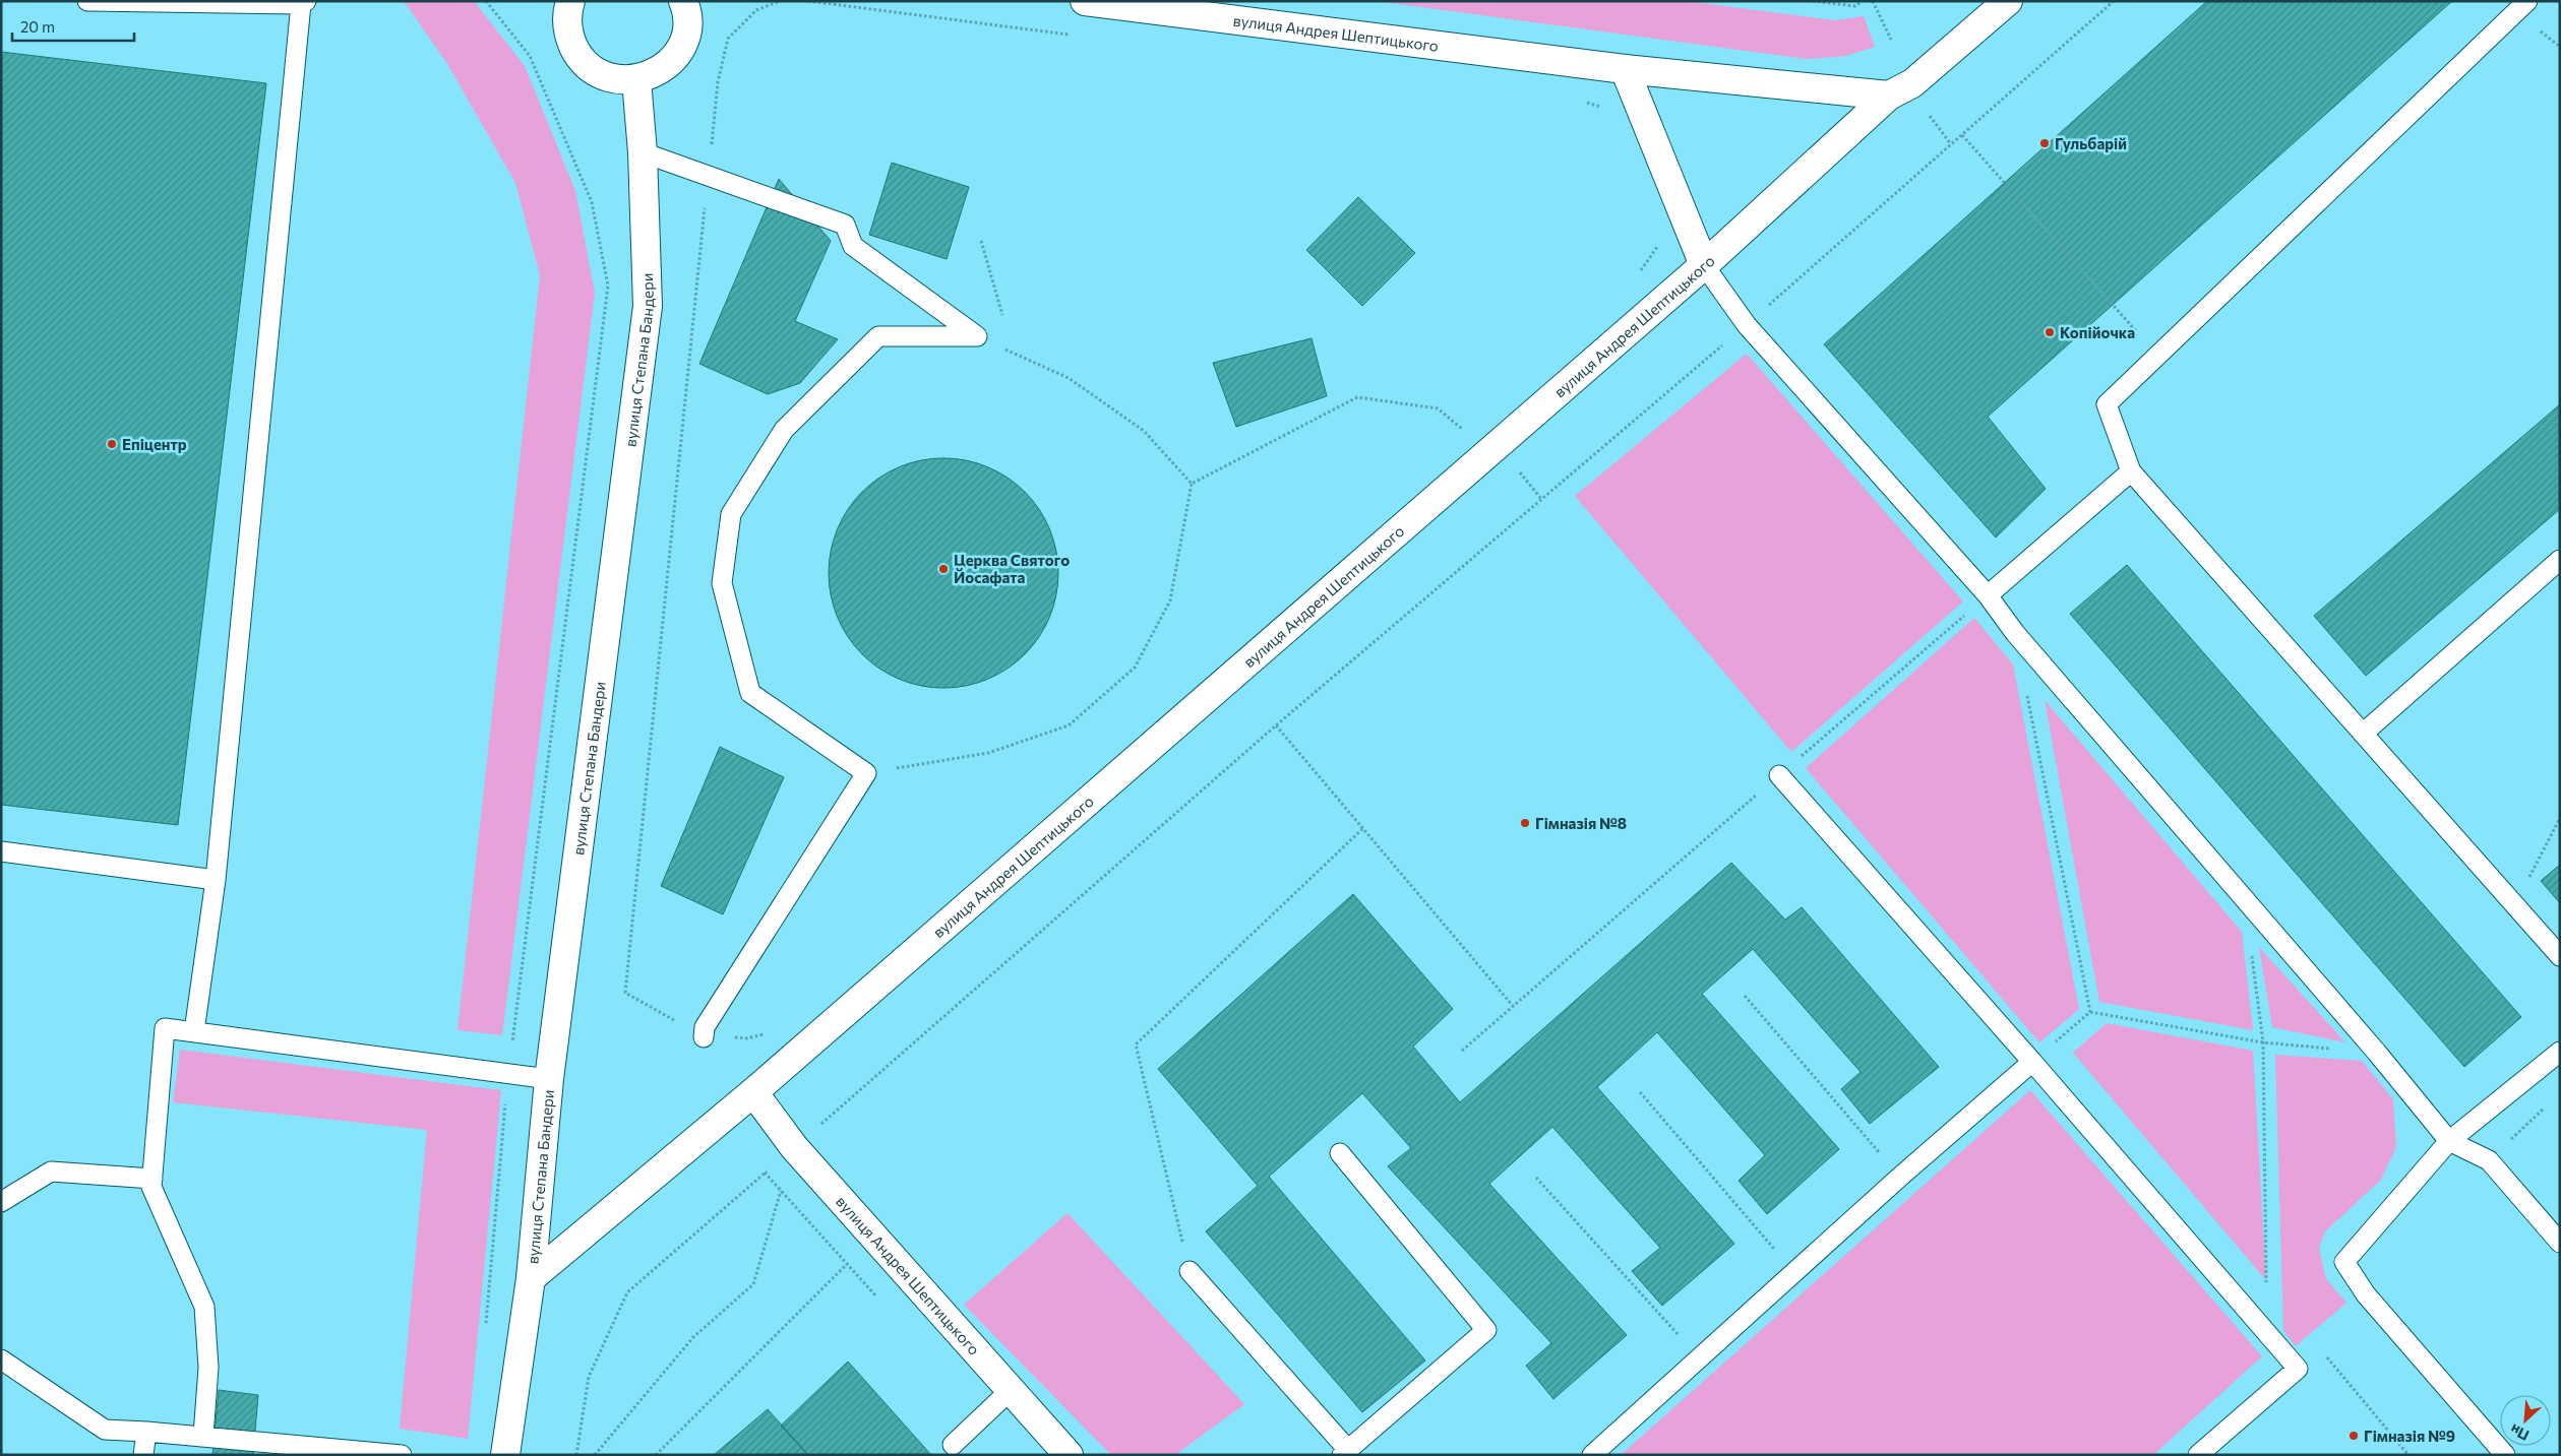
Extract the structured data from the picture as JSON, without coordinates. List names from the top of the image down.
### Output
{
  "streets": {
    "street": ["вулиця Андрея Шептицького", "вулиця Степана Бандери"]
  },
  "crossings": [
    ["вулиця Андрея Шептицького", "вулиця Степана Бандери"]
  ],
  "places": [
    "Гульбарій",
    "Копійочка",
    "Епіцентр",
    "Церква Святого Йосафата",
    "Гімназія №8",
    "Гімназія №9"
  ],
  "scale_bar": "20 m",
  "north": "bottom left"
}
